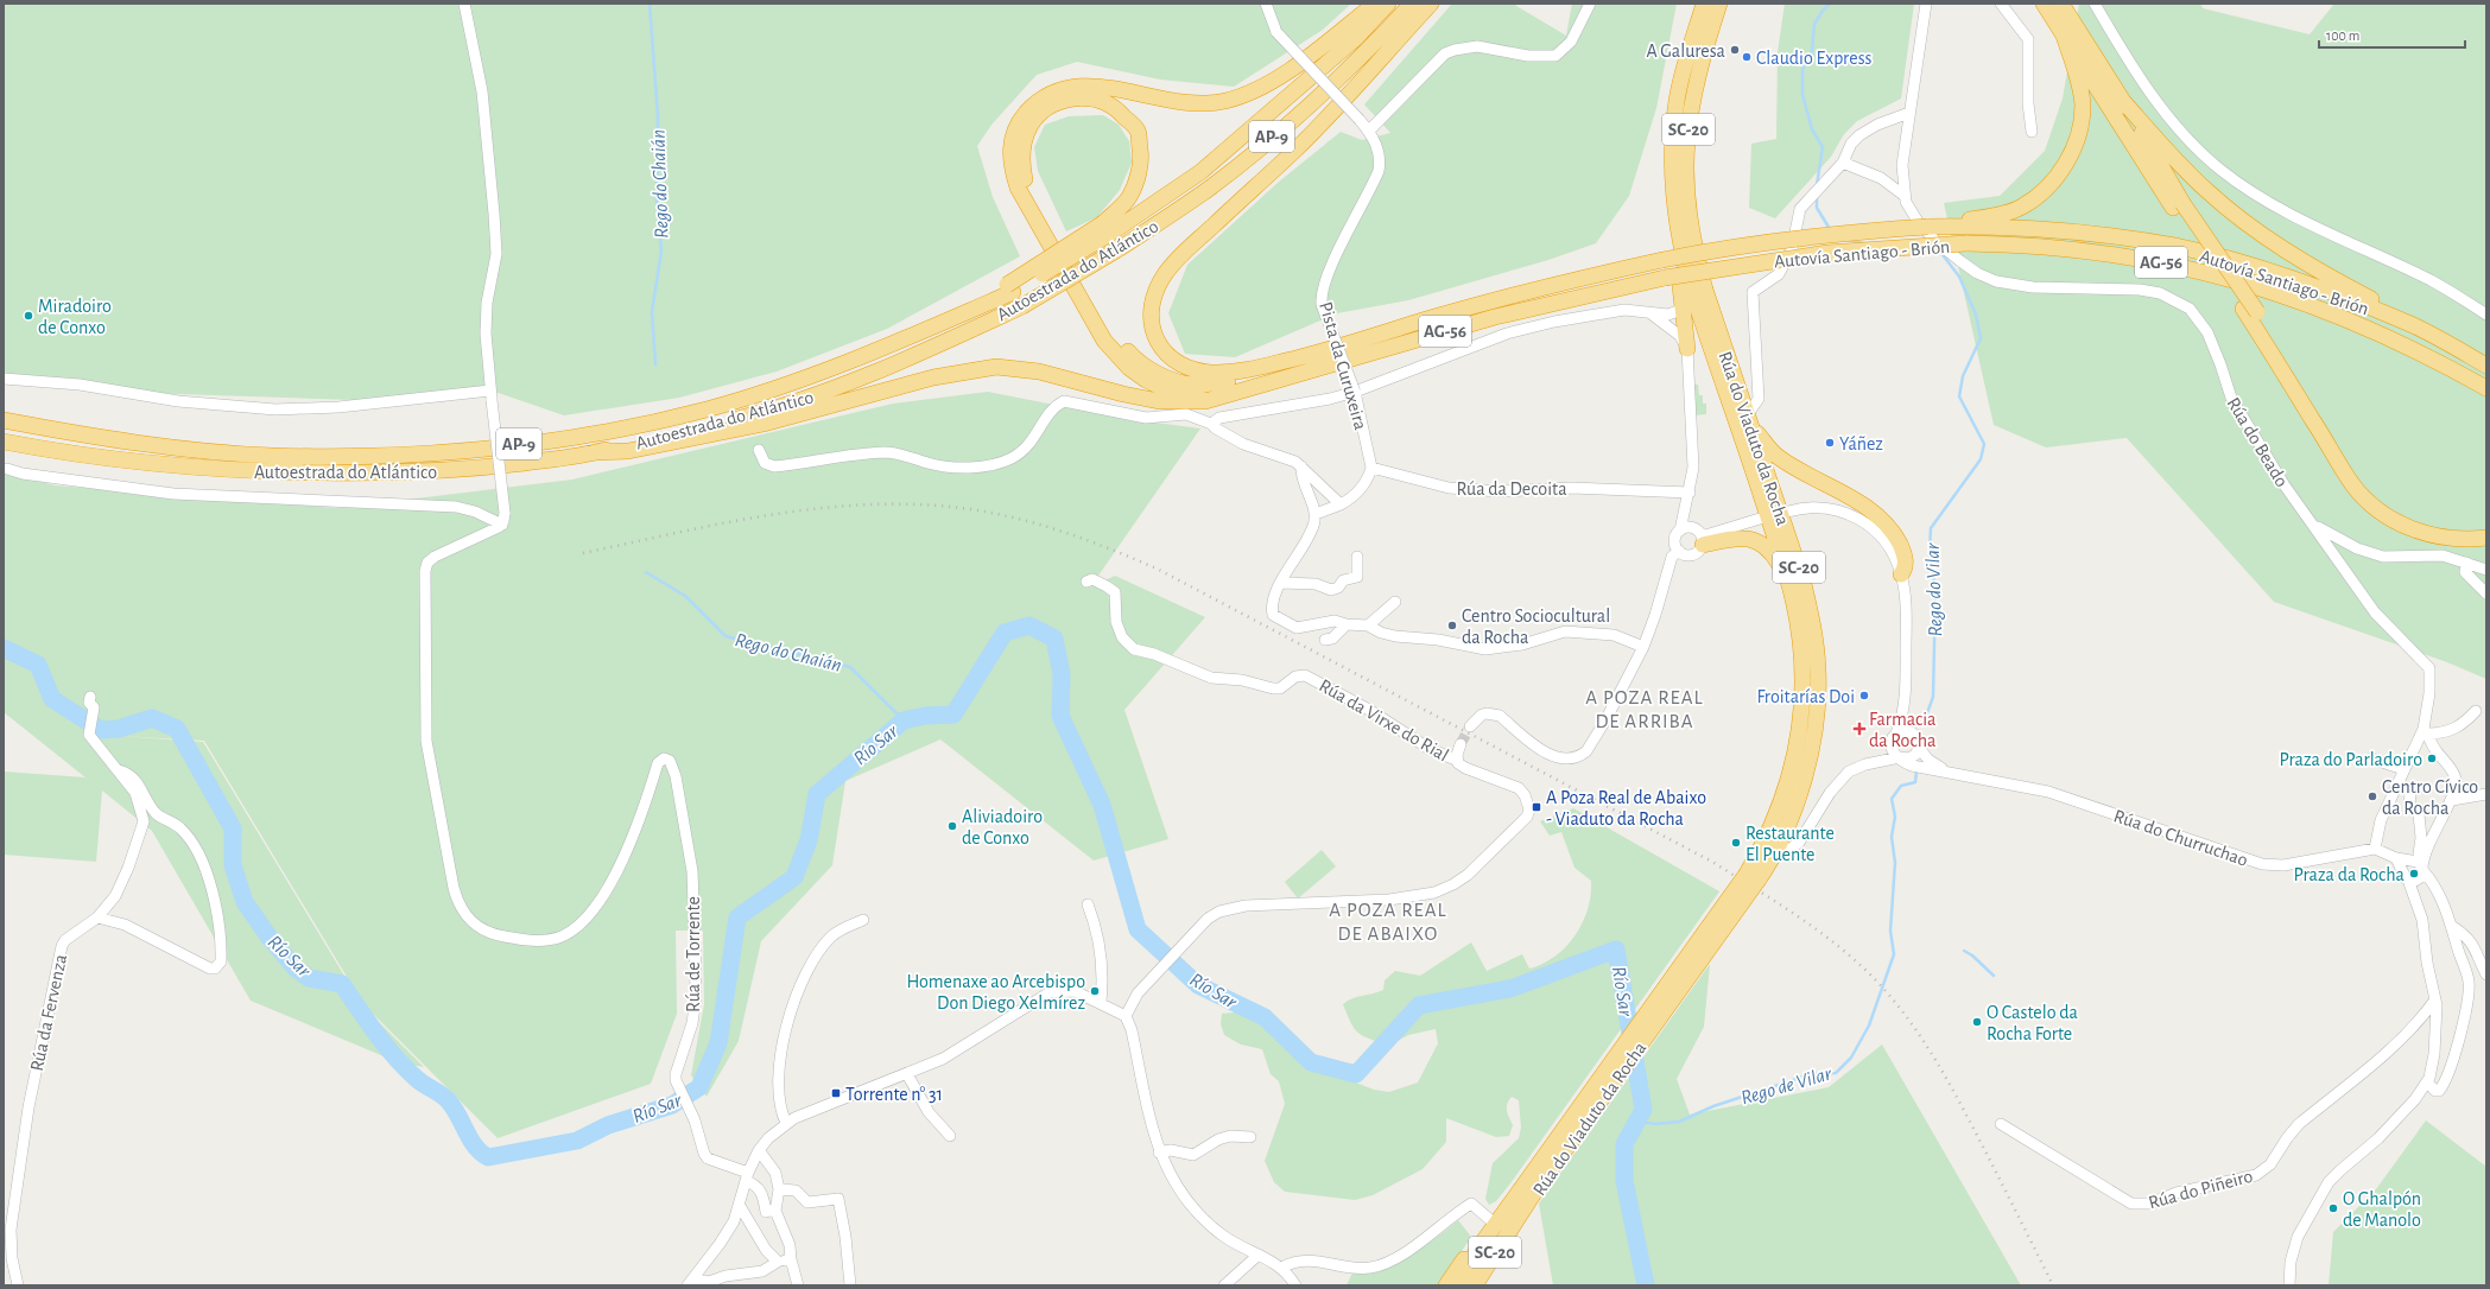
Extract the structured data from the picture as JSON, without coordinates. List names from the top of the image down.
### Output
{
  "streets": {
    "highway": [
      "SC-20",
      "AP-9",
      "Autovía Santiago - Brión",
      "AG-56",
      "Autoestrada do Atlántico",
      "Rúa do Viaduto da Rocha"
    ],
    "street": [
      "Pista da Curuxeira",
      "Rúa do Beado",
      "Rúa da Decoita",
      "Rúa da Virxe do Rial",
      "Rúa do Churruchao",
      "Rúa de Torrente",
      "Rúa da Fervenza",
      "Rúa do Piñeiro"
    ]
  },
  "crossings": [
    ["SC-20", "Rúa do Viaduto da Rocha"],
    ["Autovía Santiago - Brión", "Autoestrada do Atlántico"],
    ["Pista da Curuxeira", "Rúa da Decoita"],
    ["Rúa do Beado", "Rúa do Churruchao"]
  ],
  "districts": ["A POZA REAL DE ARRIBA", "A POZA REAL DE ABAIXO"],
  "water": [
    "Rego do Chaián",
    "Rego do Vilar",
    "Río Sar",
    "Rego de Vilar"
  ],
  "places": {
    "other": [
      "A Galuresa",
      "Claudio Express",
      "Miradoiro de Conxo",
      "Yáñez",
      "Centro Sociocultural da Rocha",
      "Froitarías Doi",
      "Praza do Parladoiro",
      "Centro Cívico da Rocha",
      "Aliviadoiro de Conxo",
      "Restaurante El Puente",
      "Praza da Rocha",
      "Homenaxe ao Arcebispo Don Diego Xelmírez",
      "O Castelo da Rocha Forte",
      "O Ghalpón de Manolo"
    ],
    "health": ["Farmacia da Rocha"],
    "transit": ["A Poza Real de Abaixo - Viaduto da Rocha", "Torrente n° 31"]
  },
  "scale_bar": "100 m"
}
